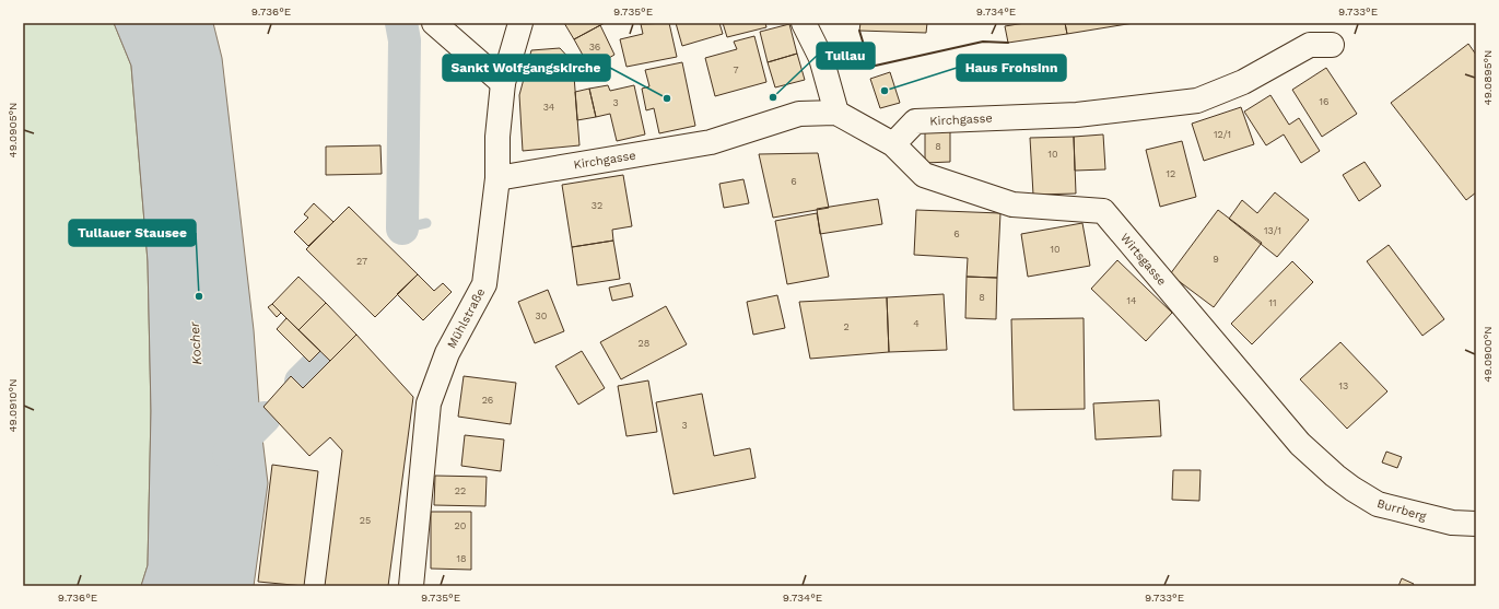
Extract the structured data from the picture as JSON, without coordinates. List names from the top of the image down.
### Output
{
  "streets": {
    "street": [
      "Kirchgasse",
      "Wirtsgasse",
      "Mühlstraße",
      "Burrberg"
    ]
  },
  "crossings": [
    ["Kirchgasse", "Wirtsgasse"],
    ["Kirchgasse", "Mühlstraße"],
    ["Wirtsgasse", "Burrberg"]
  ],
  "water": ["Kocher"],
  "places": [
    "Haus Frohsinn",
    "Tullau",
    "Sankt Wolfgangskirche",
    "Tullauer Stausee"
  ],
  "house_numbers": [
    "36",
    "7",
    "16",
    "3",
    "34",
    "12/1",
    "8",
    "10",
    "12",
    "6",
    "32",
    "13/1",
    "6",
    "10",
    "9",
    "27",
    "8",
    "14",
    "11",
    "30",
    "4",
    "2",
    "28",
    "13",
    "26",
    "3",
    "22",
    "25",
    "20",
    "18"
  ],
  "coordinates": [
    "9.736°E",
    "9.735°E",
    "9.734°E",
    "9.733°E",
    "49.0895°N",
    "49.0905°N",
    "49.0900°N",
    "49.0910°N"
  ]
}
